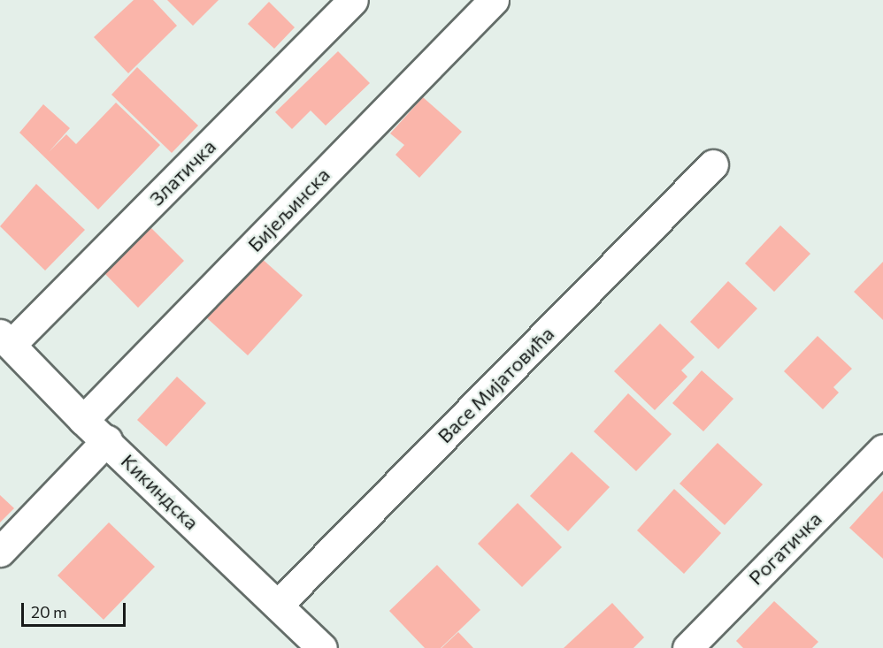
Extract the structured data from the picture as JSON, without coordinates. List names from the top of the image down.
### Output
{
  "streets": {
    "street": [
      "Златичка",
      "Бијељинска",
      "Васе Мијатовића",
      "Кикиндска",
      "Рогатичка"
    ]
  },
  "crossings": [
    ["Златичка", "Кикиндска"],
    ["Бијељинска", "Кикиндска"],
    ["Васе Мијатовића", "Кикиндска"]
  ],
  "scale_bar": "20 m"
}
